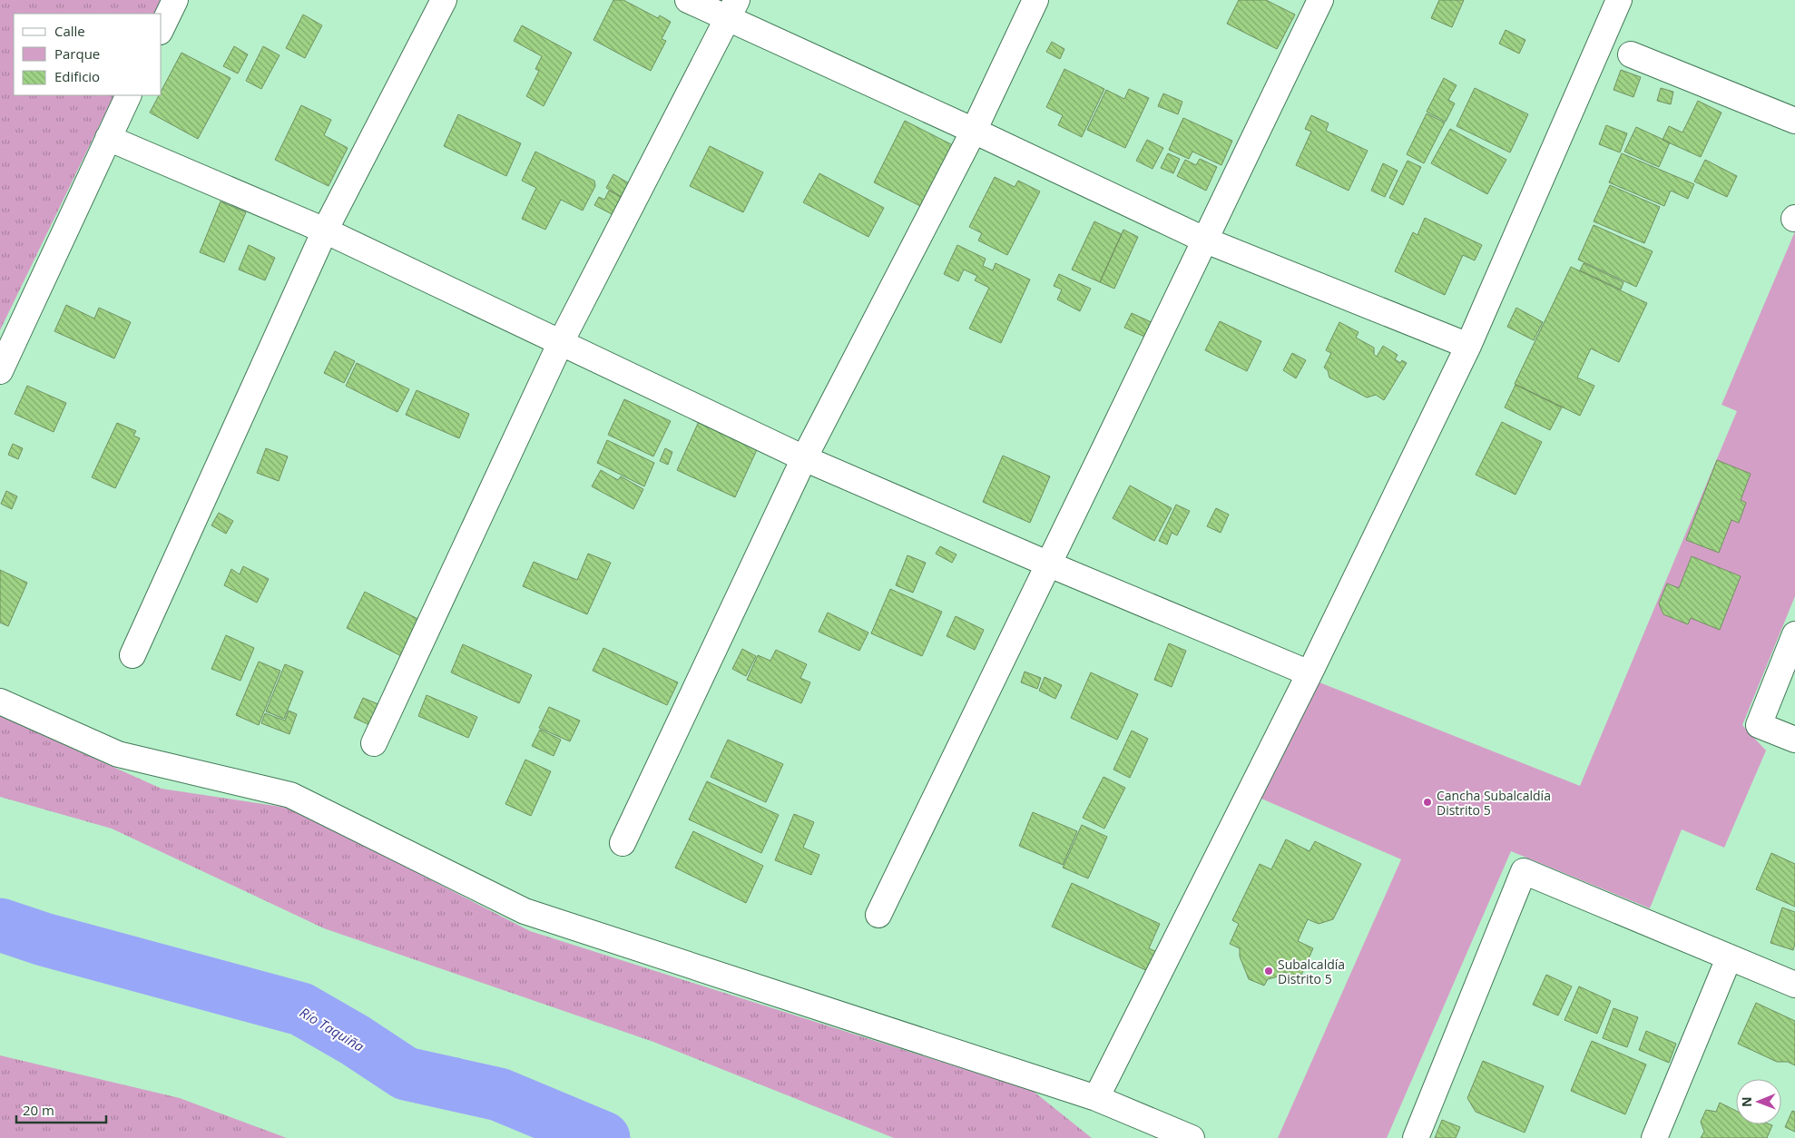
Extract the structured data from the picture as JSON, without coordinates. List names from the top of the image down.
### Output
{
  "water": ["Río Taquiña"],
  "places": ["Cancha Subalcaldía Distrito 5", "Subalcaldía Distrito 5"],
  "legend": ["Calle", "Parque", "Edificio"],
  "scale_bar": "20 m",
  "north": "left"
}
